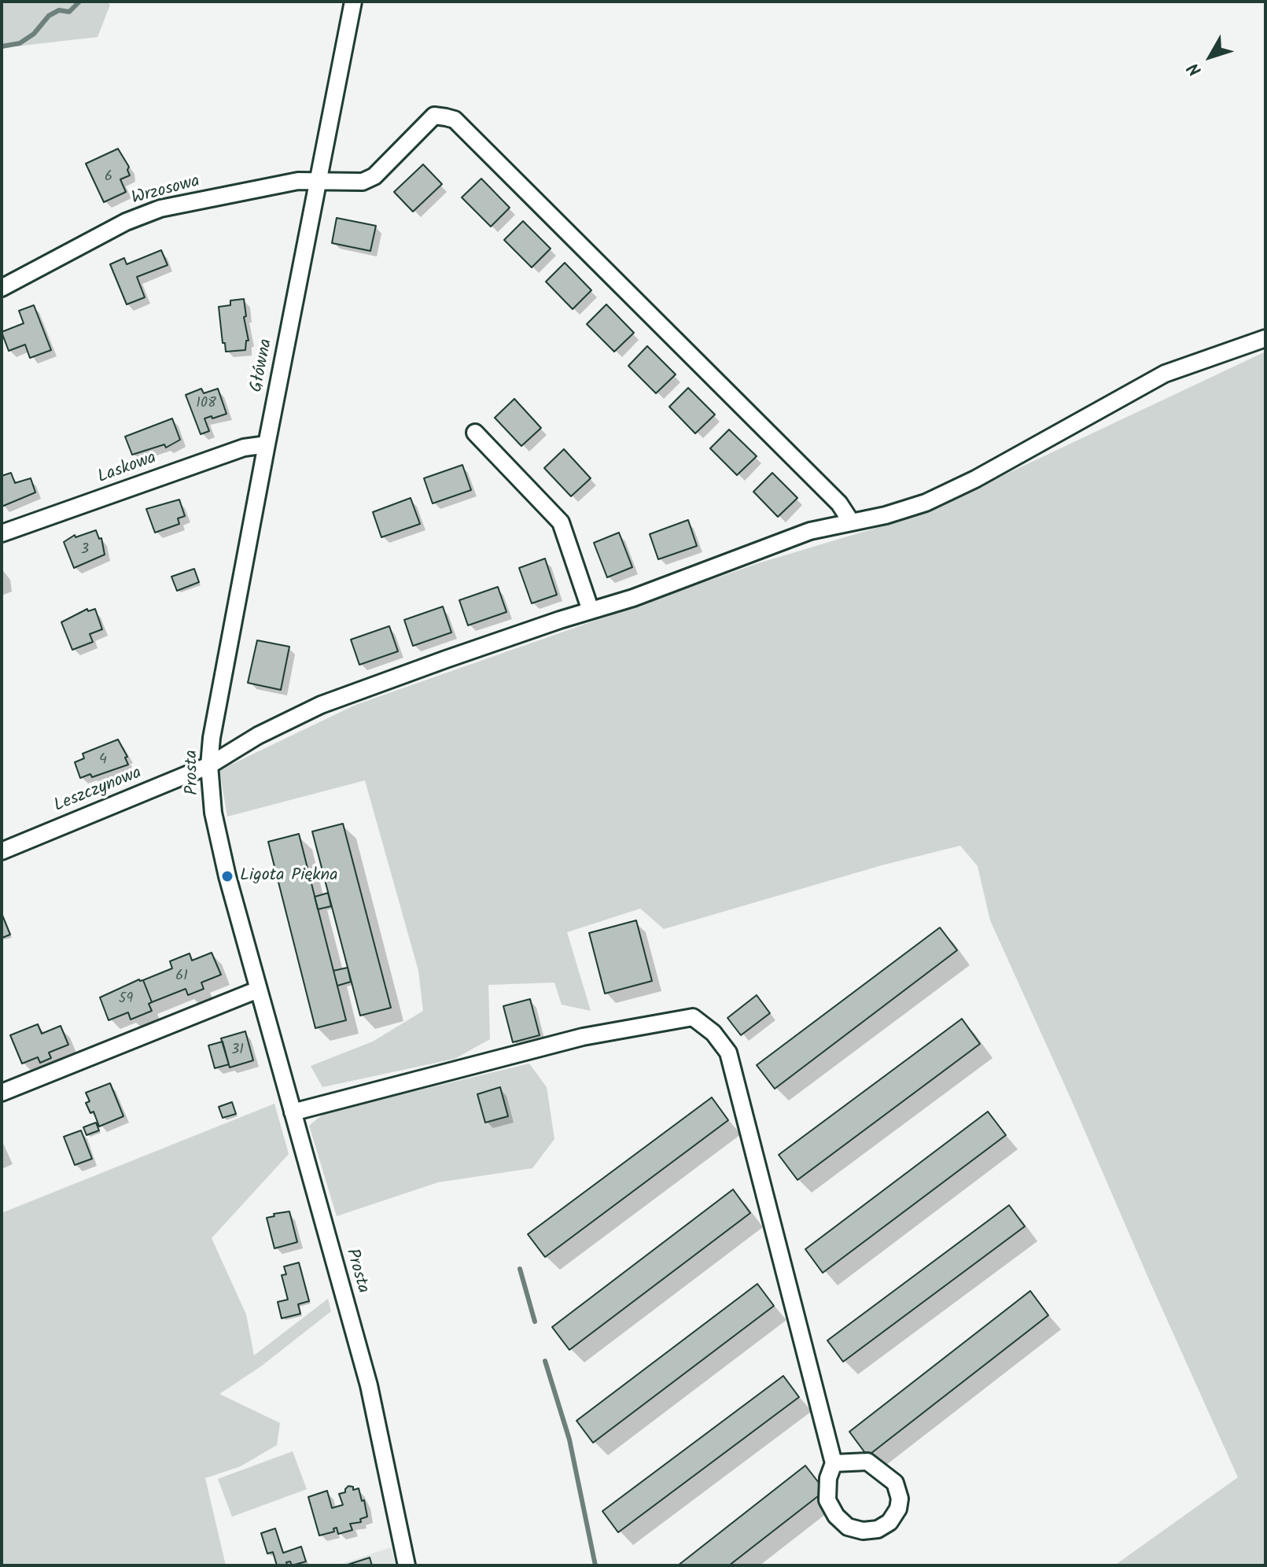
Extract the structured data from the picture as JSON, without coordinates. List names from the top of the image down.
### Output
{
  "streets": {
    "street": [
      "Wrzosowa",
      "Główna",
      "Laskowa",
      "Prosta",
      "Leszczynowa"
    ]
  },
  "crossings": [
    ["Wrzosowa", "Główna"],
    ["Wrzosowa", "Leszczynowa"],
    ["Główna", "Laskowa"],
    ["Główna", "Prosta"],
    ["Prosta", "Leszczynowa"]
  ],
  "places": ["Ligota Piękna"],
  "house_numbers": [
    "6",
    "108",
    "3",
    "4",
    "61",
    "59",
    "31"
  ],
  "north": "bottom left"
}
